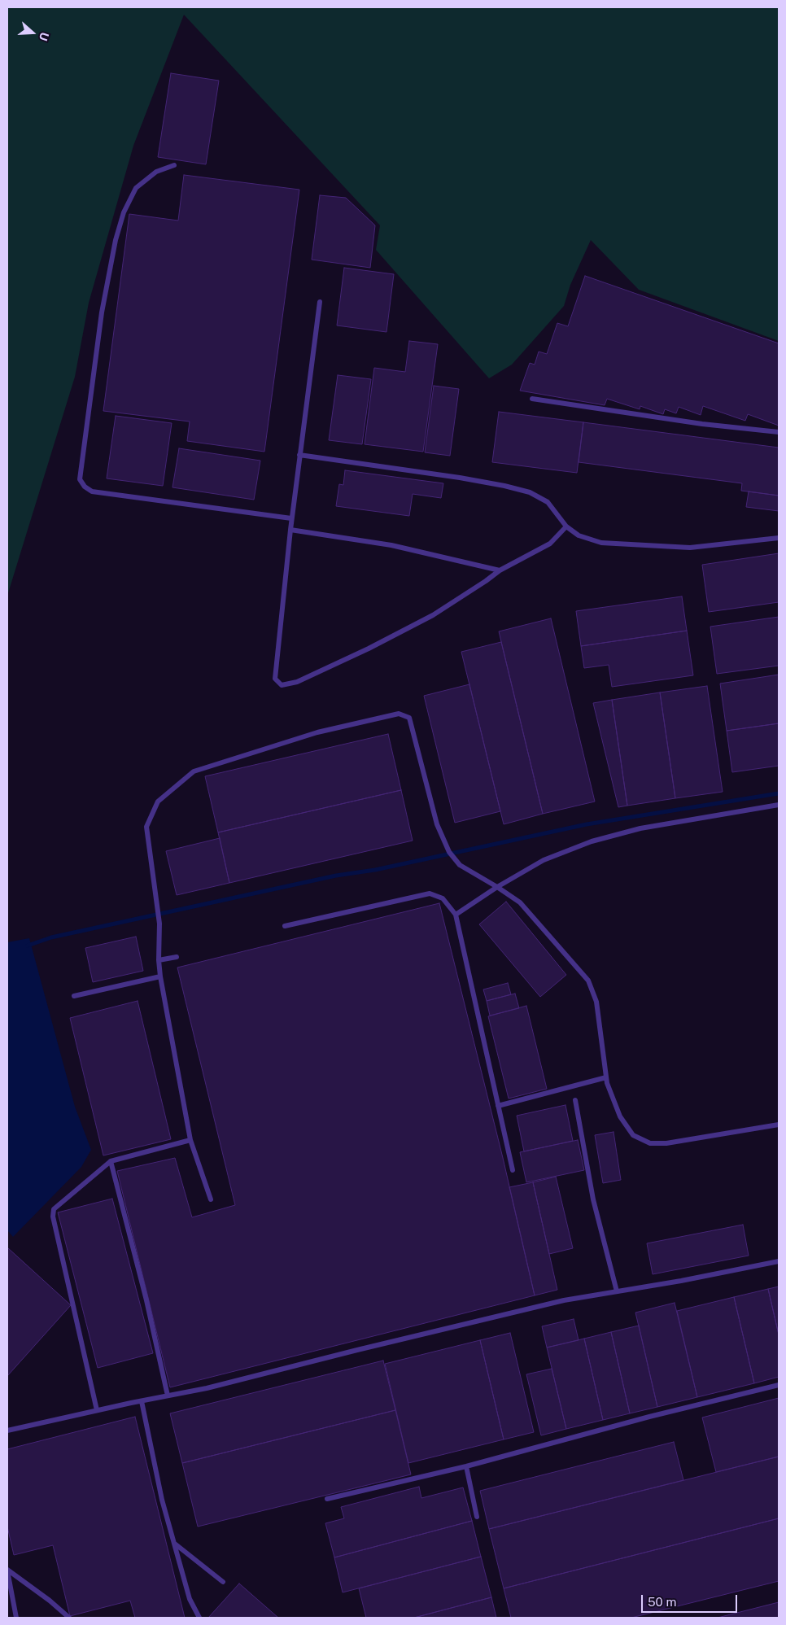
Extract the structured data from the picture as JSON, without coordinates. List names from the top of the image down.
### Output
{
  "scale_bar": "50 m",
  "north": "right"
}
